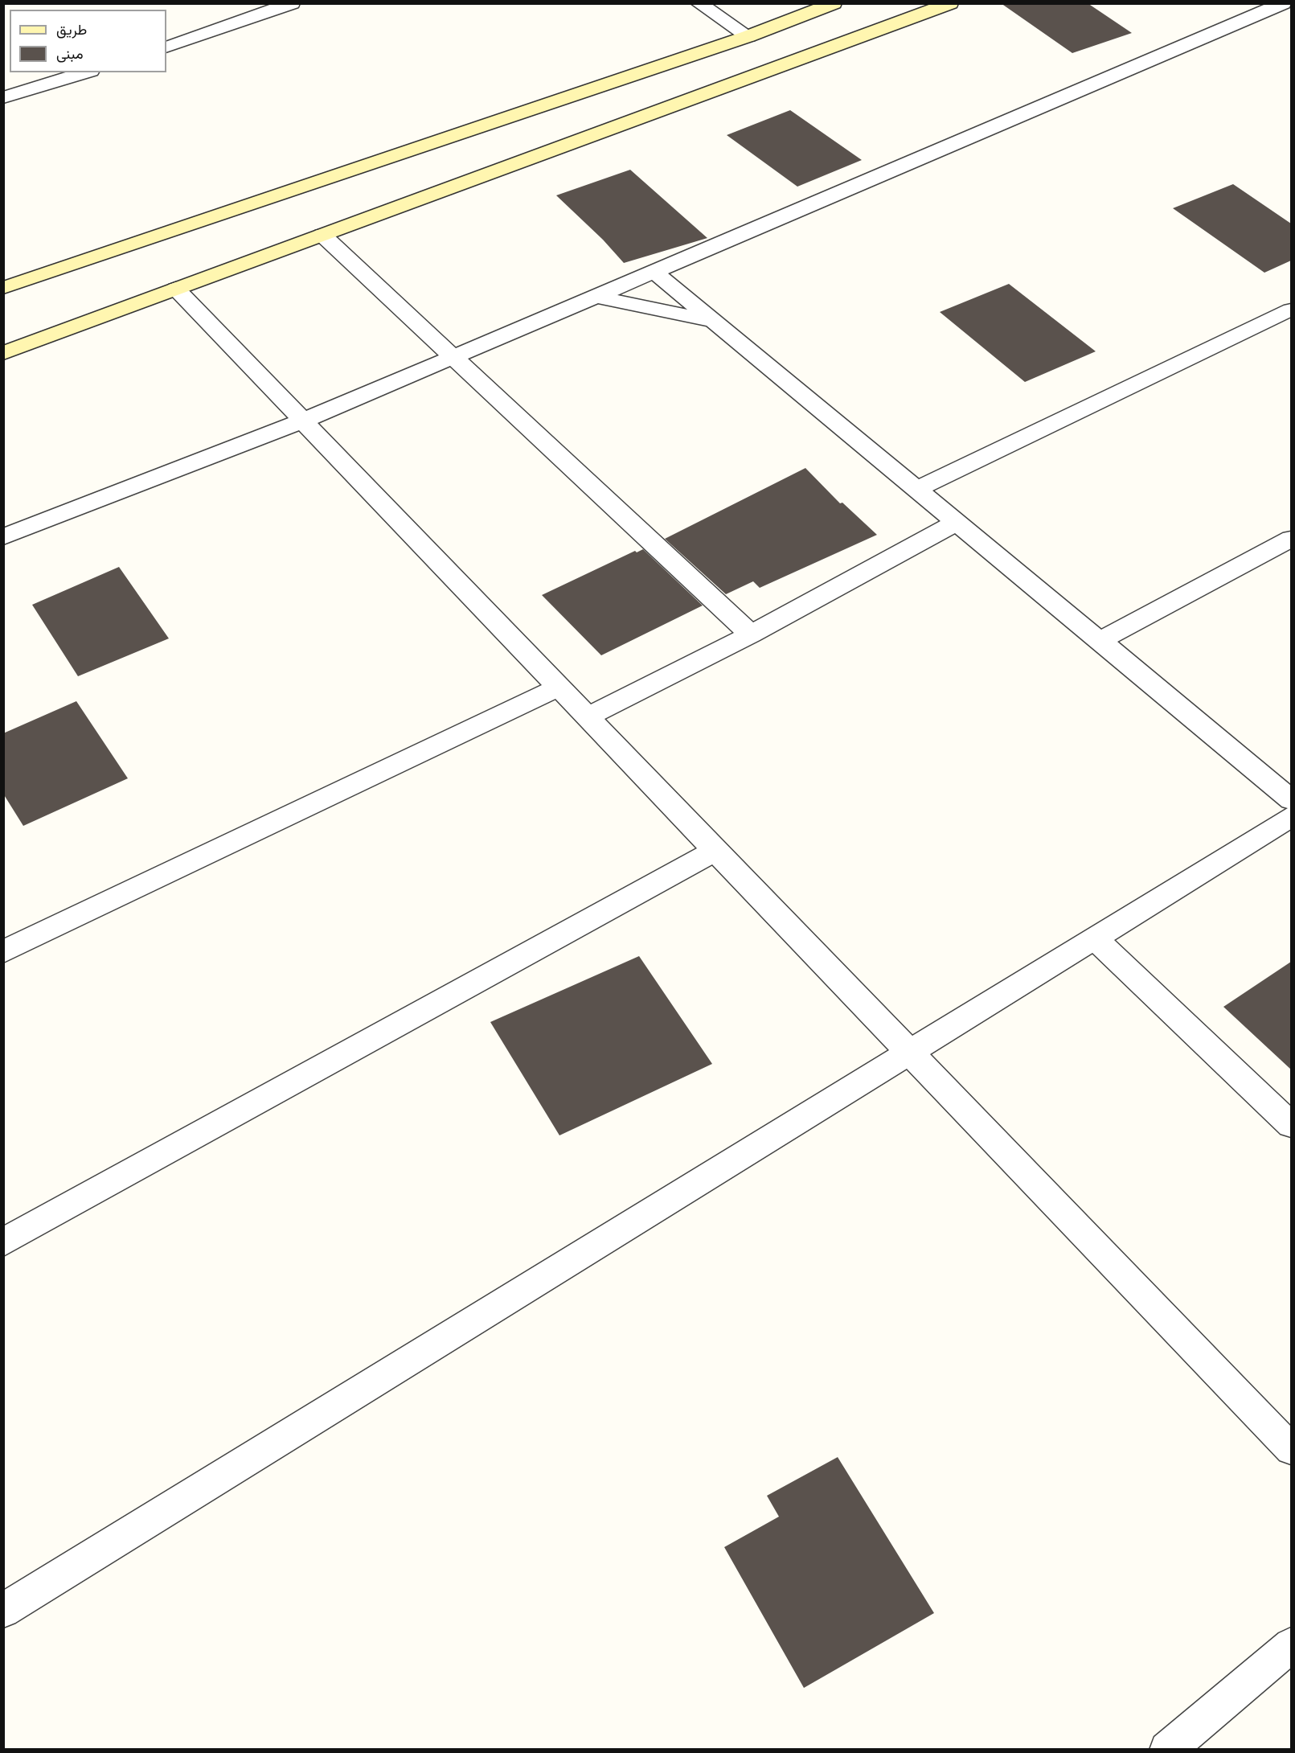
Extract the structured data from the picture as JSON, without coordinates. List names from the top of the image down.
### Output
{
  "legend": ["طريق", "مبنى"]
}
